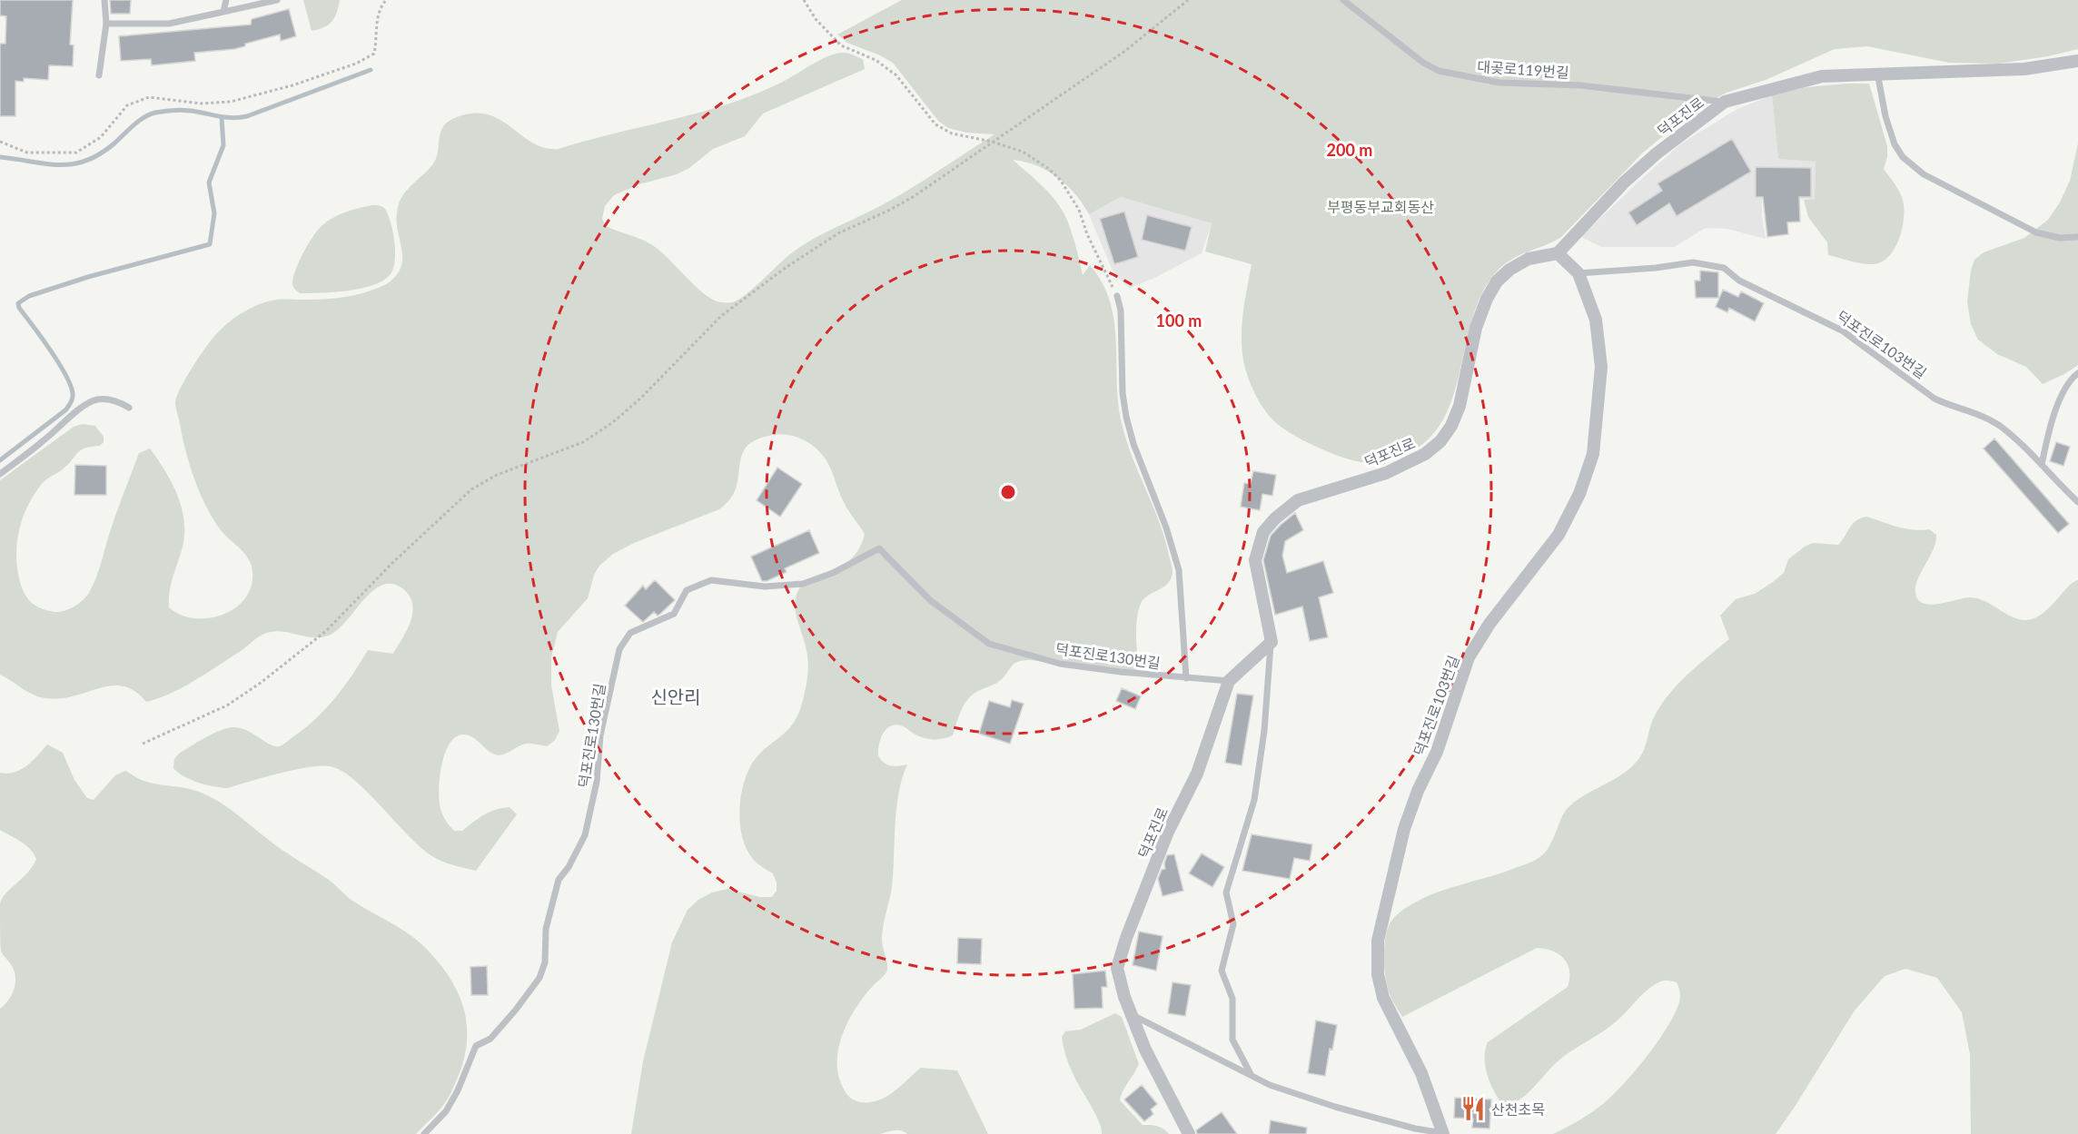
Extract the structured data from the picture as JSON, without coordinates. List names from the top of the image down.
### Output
{
  "streets": {
    "street": ["덕포진로", "덕포진로103번길"],
    "lane": ["대곶로119번길", "덕포진로130번길"]
  },
  "crossings": [
    ["대곶로119번길", "덕포진로"],
    ["덕포진로", "덕포진로103번길"],
    ["덕포진로", "덕포진로130번길"]
  ],
  "districts": ["신안리"],
  "parks": ["부평동부교회동산"],
  "places": {
    "restaurant": ["산천초목"]
  },
  "rings": ["200 m", "100 m"]
}
